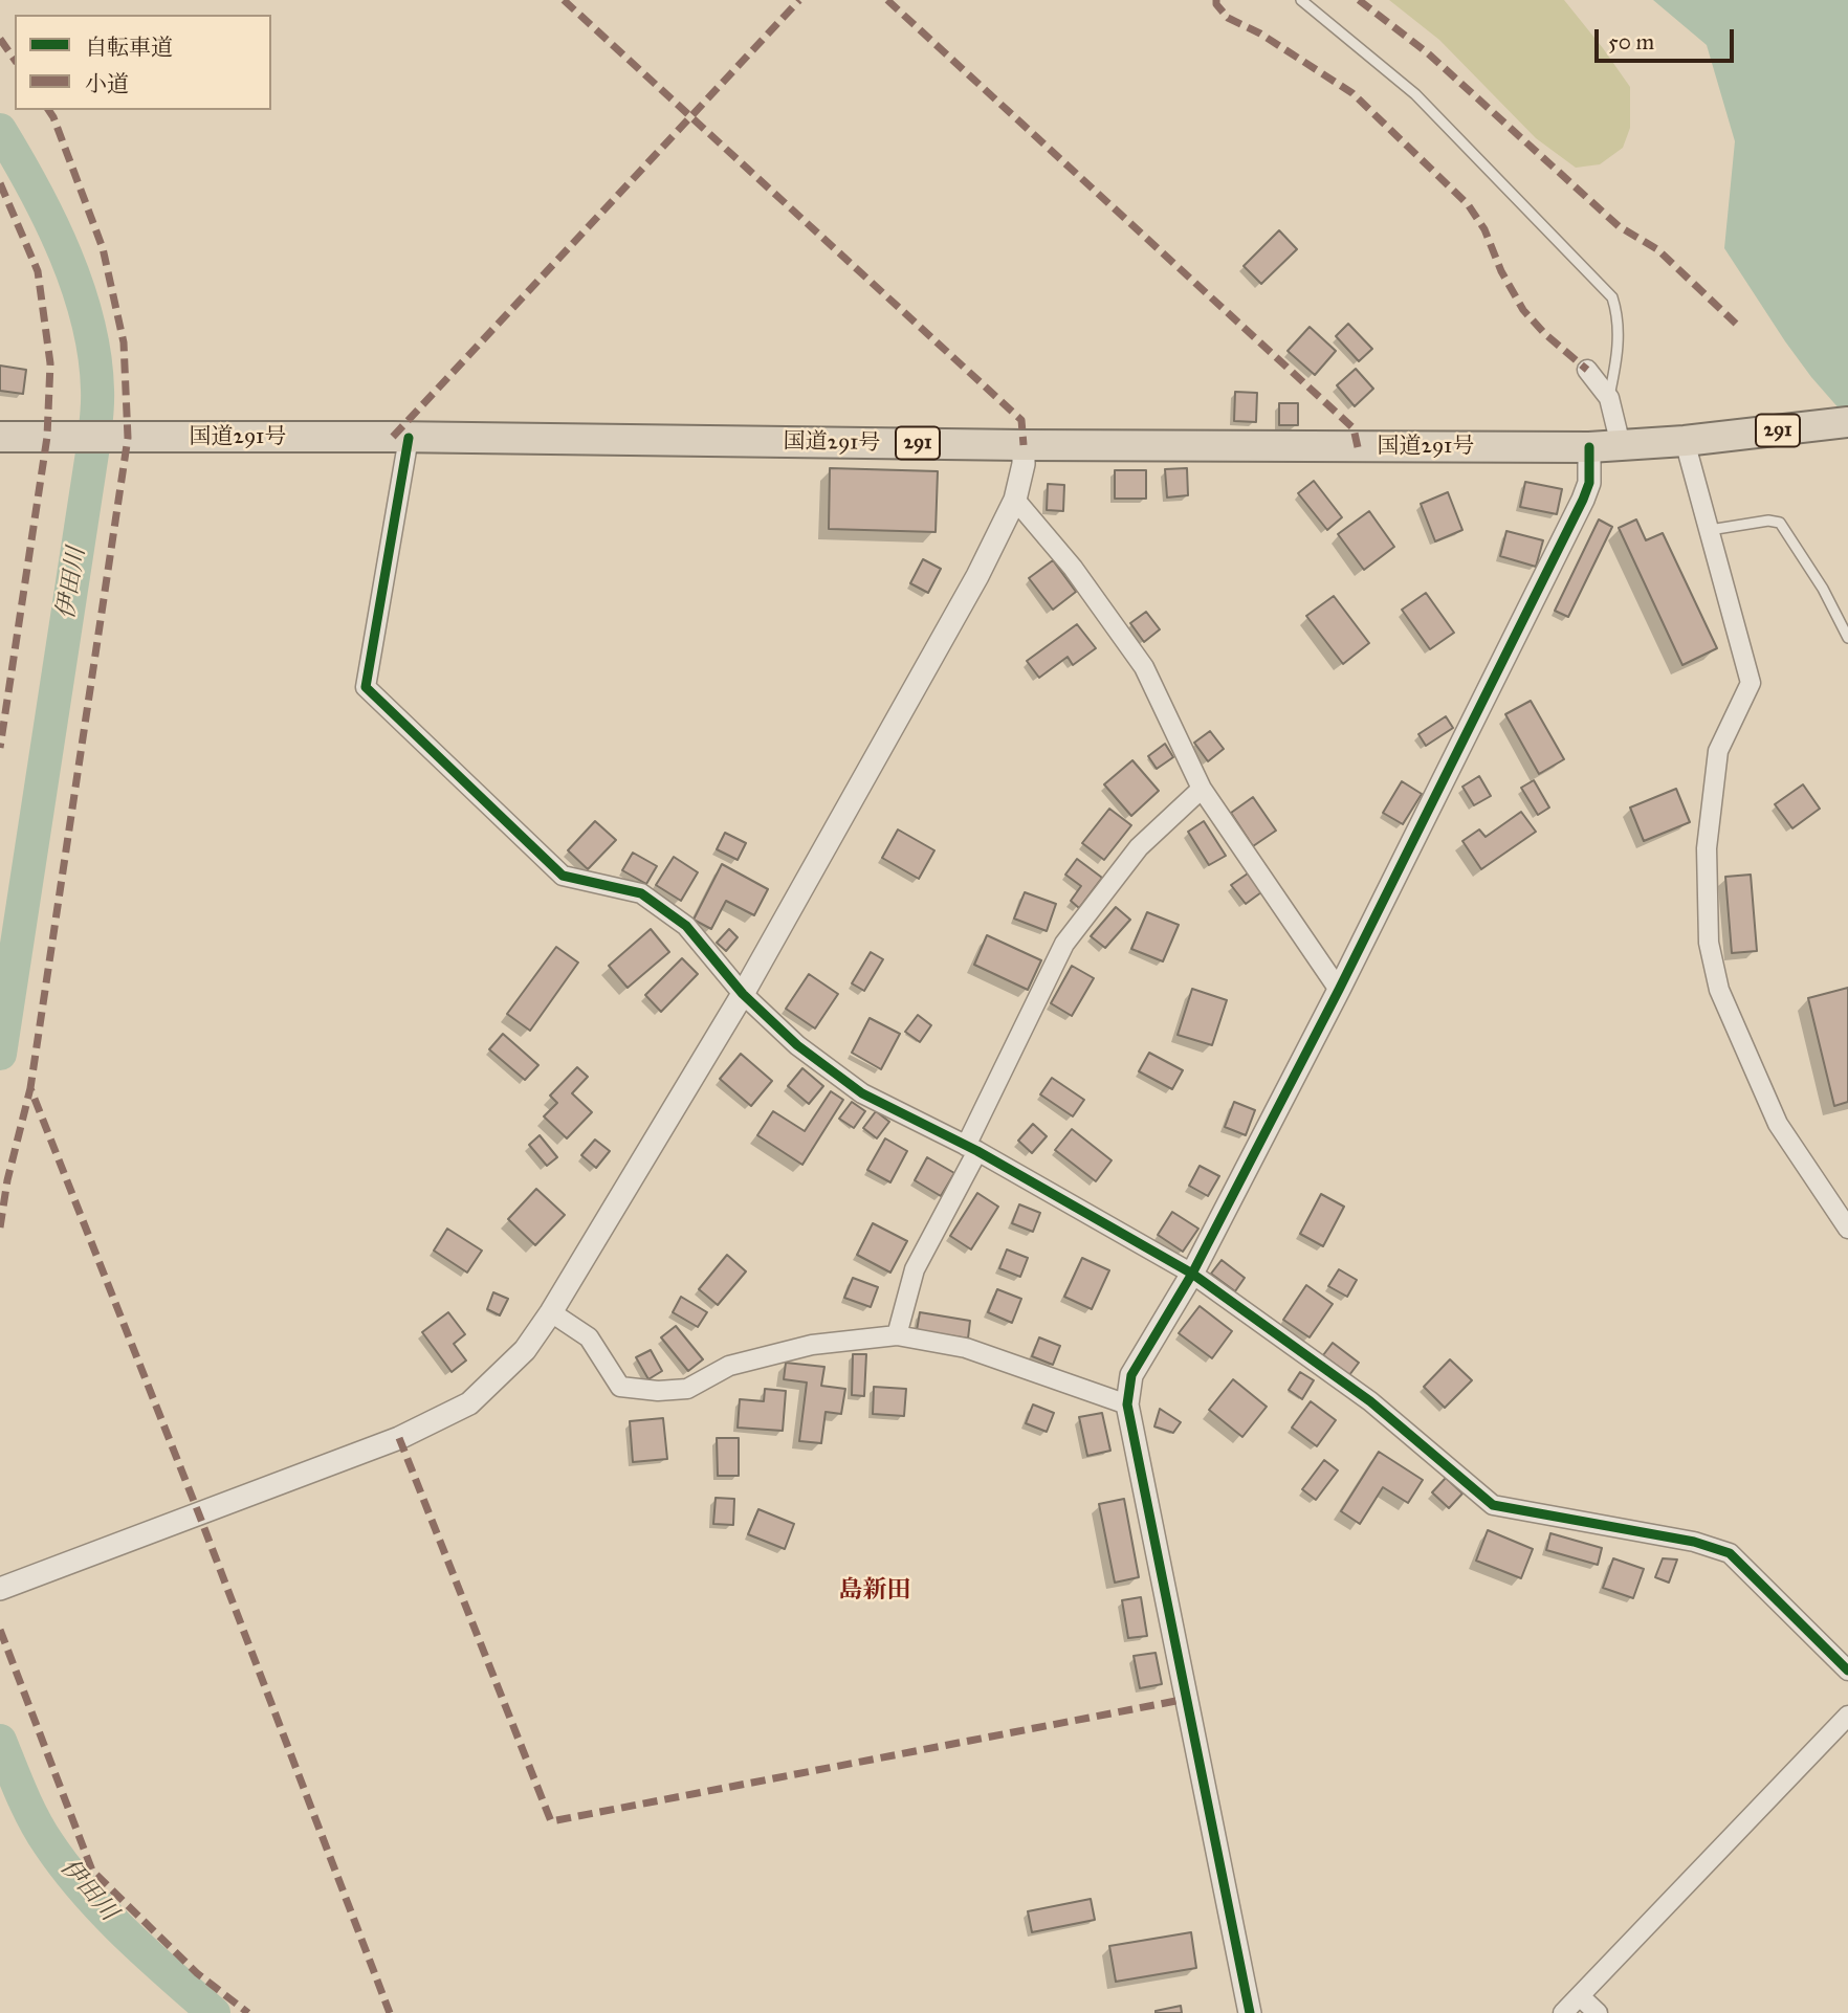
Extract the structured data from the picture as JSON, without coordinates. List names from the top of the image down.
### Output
{
  "streets": {
    "highway": ["291", "国道291号"]
  },
  "crossings": [
    ["291", "国道291号"]
  ],
  "districts": ["島新田"],
  "water": ["伊田川"],
  "legend": ["自転車道", "小道"],
  "scale_bar": "50 m"
}
